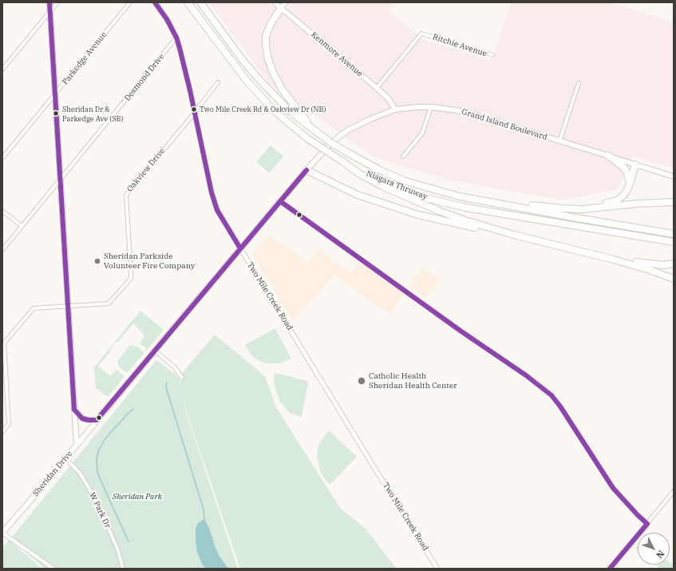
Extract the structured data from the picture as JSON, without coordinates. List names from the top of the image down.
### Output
{
  "streets": {
    "highway": ["Niagara Thruway"],
    "main road": ["Kenmore Avenue", "Grand Island Boulevard", "Sheridan Drive"],
    "street": [
      "Ritchie Avenue",
      "Parkedge Avenue",
      "Desmond Drive",
      "Oakview Drive",
      "Two Mile Creek Road",
      "W Park Dr"
    ]
  },
  "crossings": [
    ["Ritchie Avenue", "Kenmore Avenue"],
    ["Kenmore Avenue", "Grand Island Boulevard"],
    ["Parkedge Avenue", "Sheridan Drive"],
    ["Desmond Drive", "Two Mile Creek Road"],
    ["Desmond Drive", "Sheridan Drive"],
    ["Grand Island Boulevard", "Two Mile Creek Road"],
    ["Grand Island Boulevard", "Sheridan Drive"],
    ["Oakview Drive", "Two Mile Creek Road"],
    ["Oakview Drive", "Sheridan Drive"],
    ["Sheridan Drive", "W Park Dr"]
  ],
  "parks": ["Sheridan Park"],
  "places": [
    "Two Mile Creek Rd & Oakview Dr (NB)",
    "Sheridan Dr & Parkedge Ave (SB)",
    "Sheridan Parkside Volunteer Fire Company",
    "Catholic Health Sheridan Health Center"
  ],
  "north": "bottom right"
}
